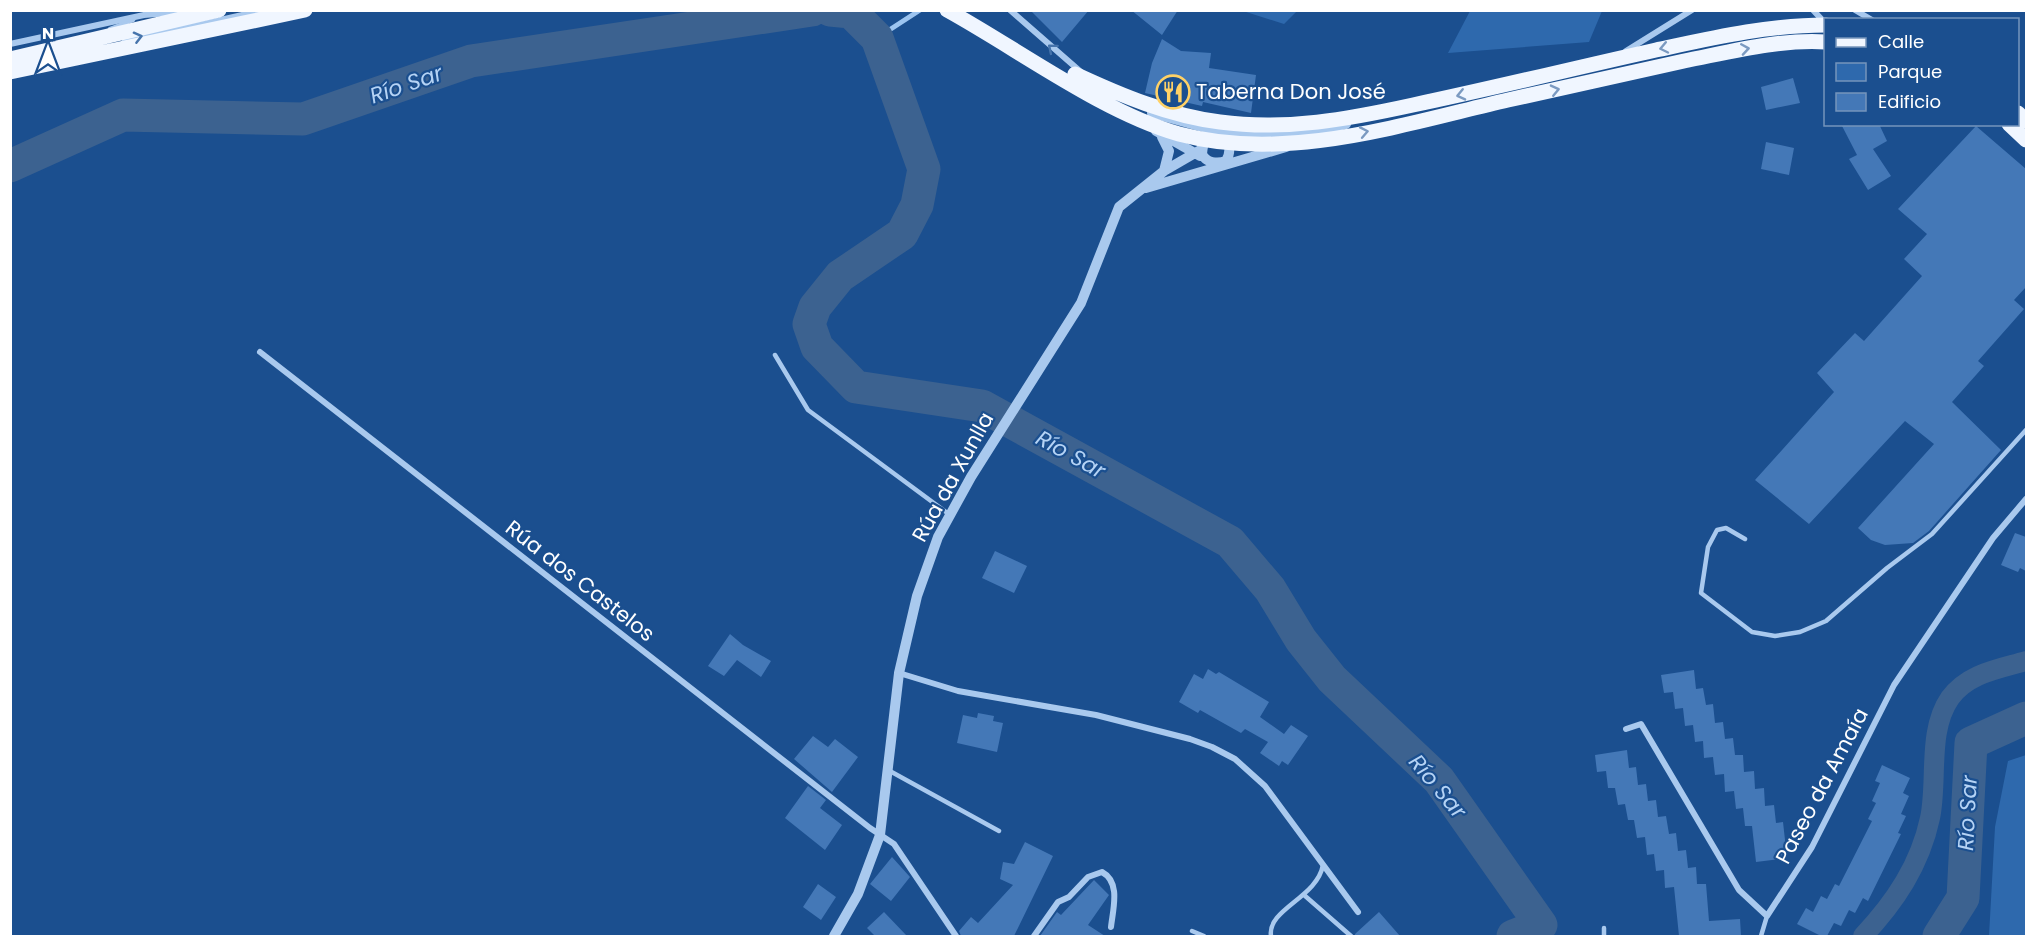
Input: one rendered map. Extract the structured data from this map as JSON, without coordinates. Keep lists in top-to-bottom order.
{
  "streets": {
    "street": ["Rúa da Xunlla", "Rúa dos Castelos", "Paseo da Amaía"]
  },
  "crossings": [
    ["Rúa da Xunlla", "Rúa dos Castelos"]
  ],
  "water": ["Río Sar"],
  "places": {
    "restaurant": ["Taberna Don José"]
  },
  "legend": ["Calle", "Parque", "Edificio"],
  "north": "top"
}
